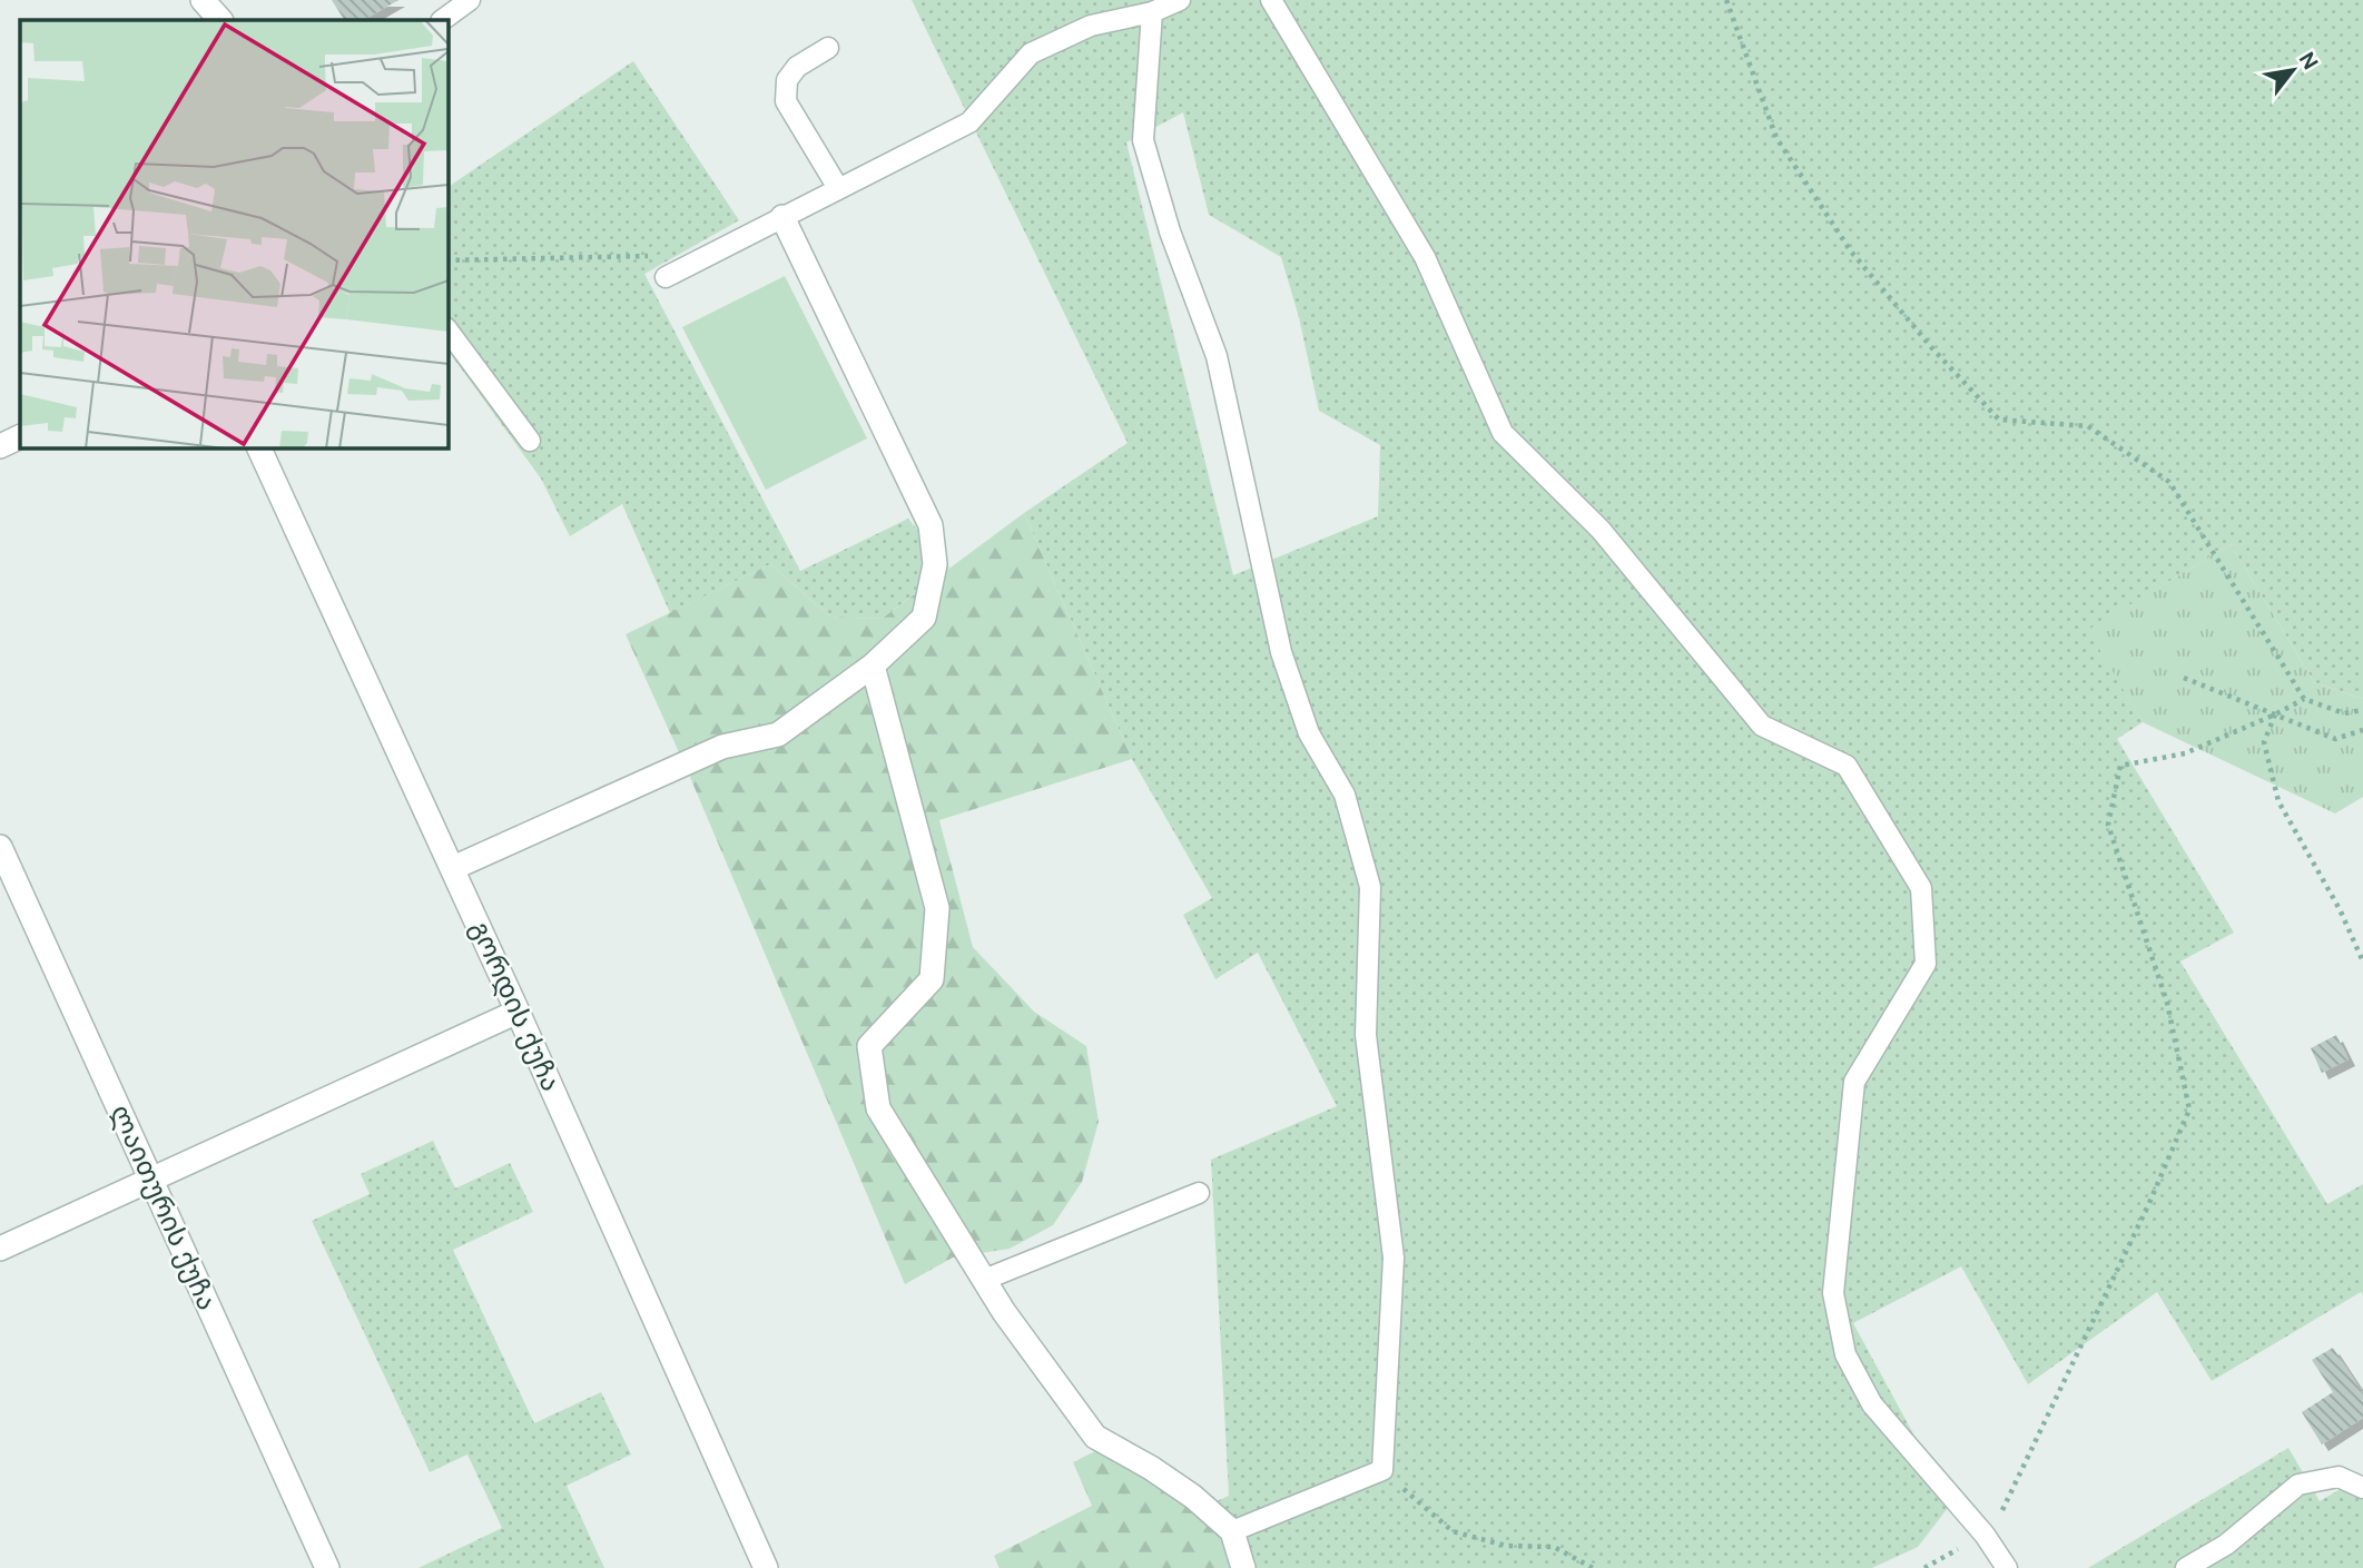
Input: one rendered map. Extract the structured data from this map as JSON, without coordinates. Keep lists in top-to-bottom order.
{
  "streets": {
    "street": ["გორდის ქუჩა", "ლაითურის ქუჩა"]
  },
  "north": "top right"
}
